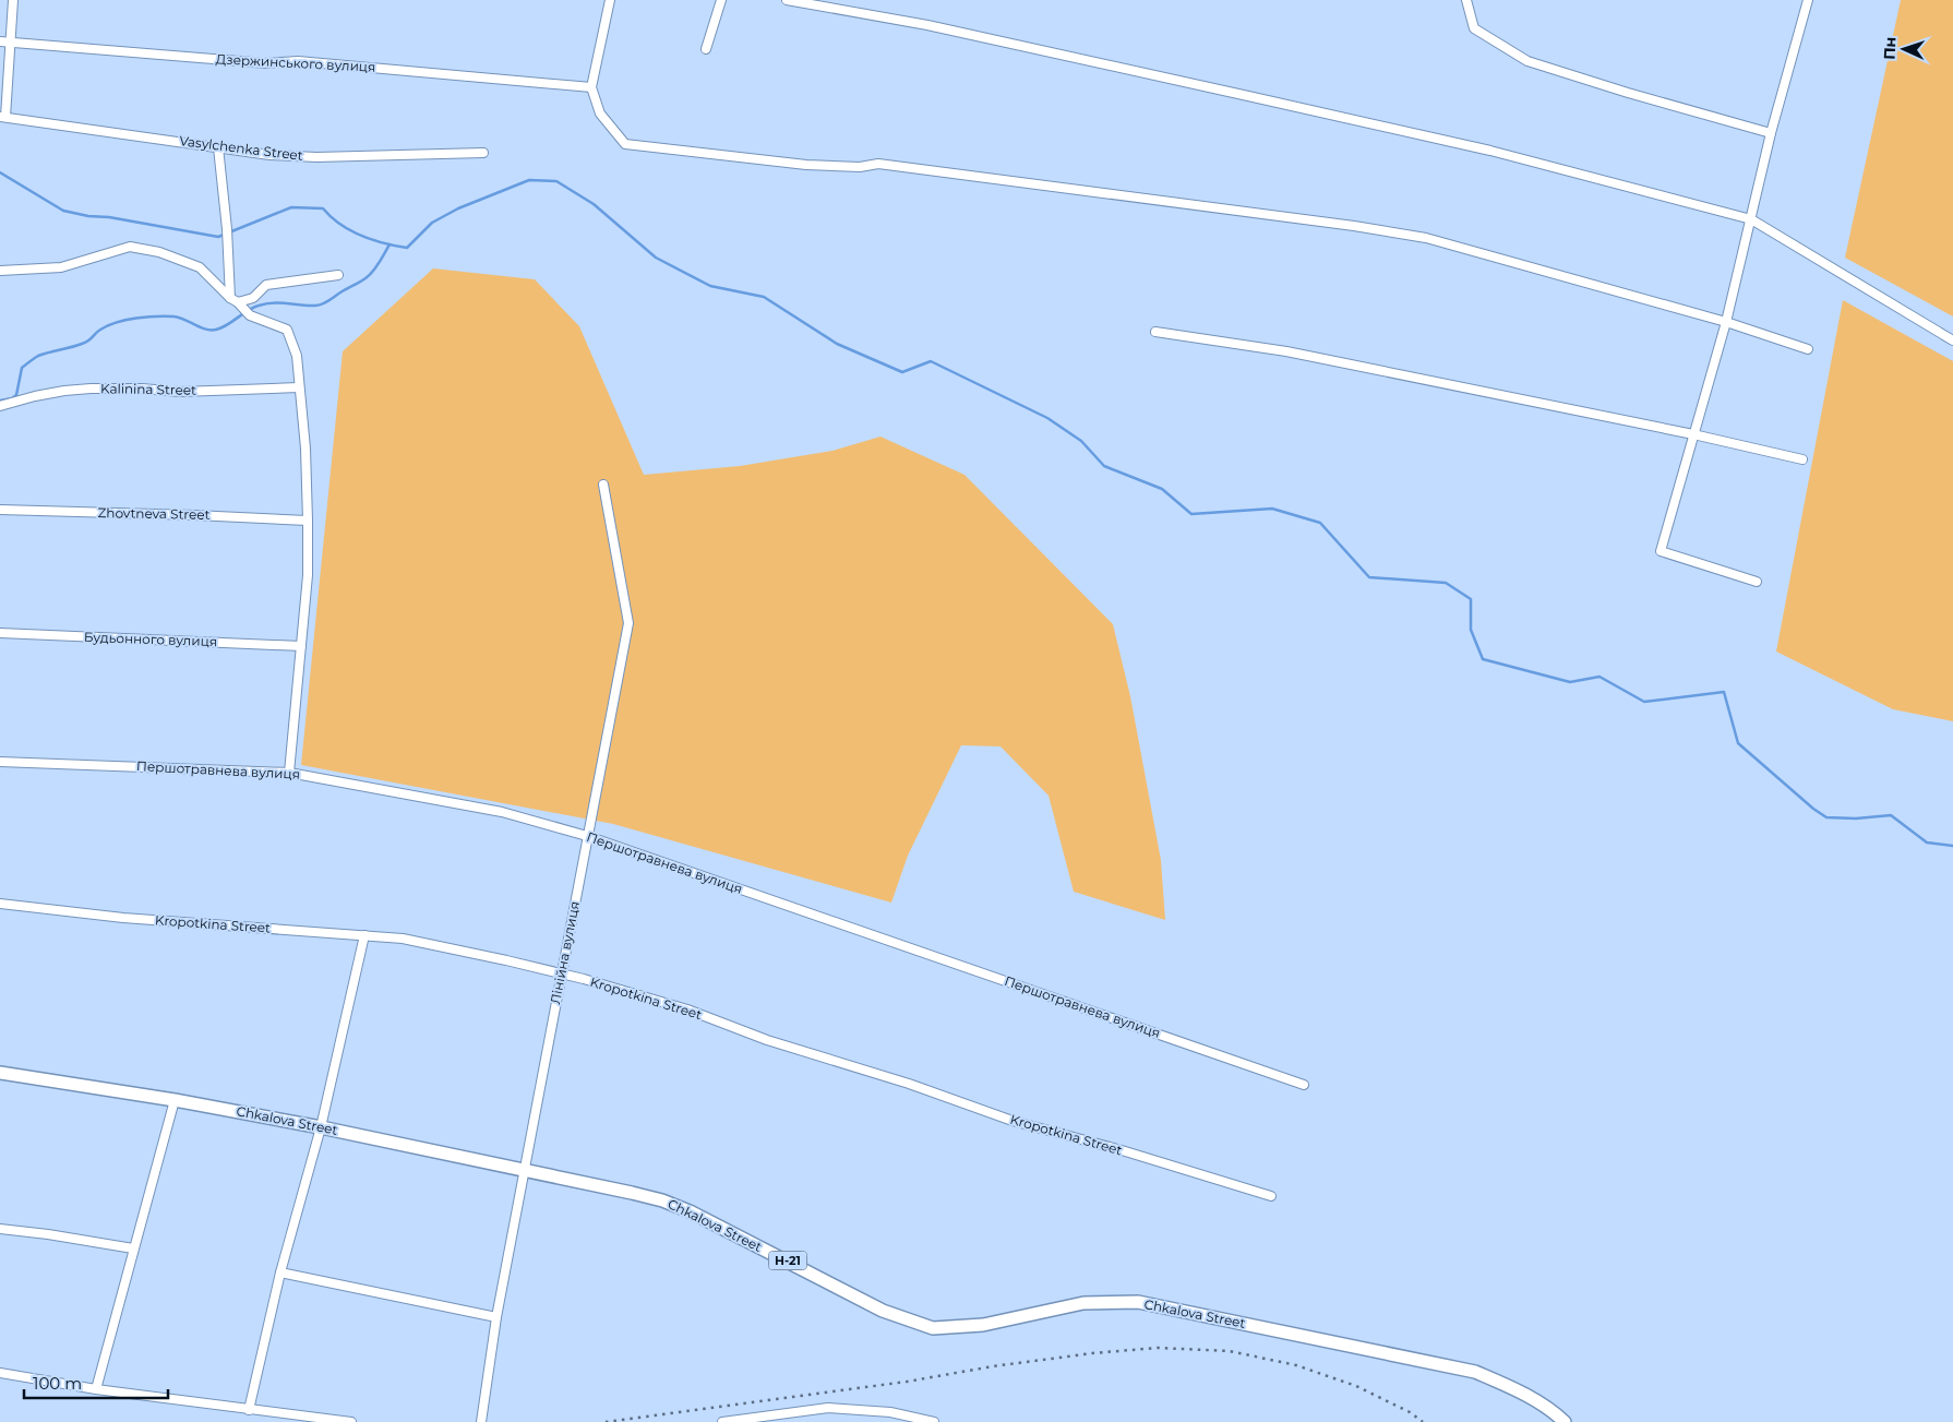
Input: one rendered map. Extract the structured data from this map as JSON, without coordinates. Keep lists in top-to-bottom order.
{
  "streets": {
    "main road": ["Chkalova Street", "Н-21"],
    "street": [
      "Дзержинського вулиця",
      "Vasylchenka Street",
      "Kalinina Street",
      "Zhovtneva Street",
      "Будьонного вулиця",
      "Першотравнева вулиця",
      "Kropotkina Street",
      "Лінійна вулиця"
    ]
  },
  "crossings": [
    ["Першотравнева вулиця", "Лінійна вулиця"],
    ["Kropotkina Street", "Лінійна вулиця"],
    ["Лінійна вулиця", "Chkalova Street"]
  ],
  "scale_bar": "100 m",
  "north": "left"
}
